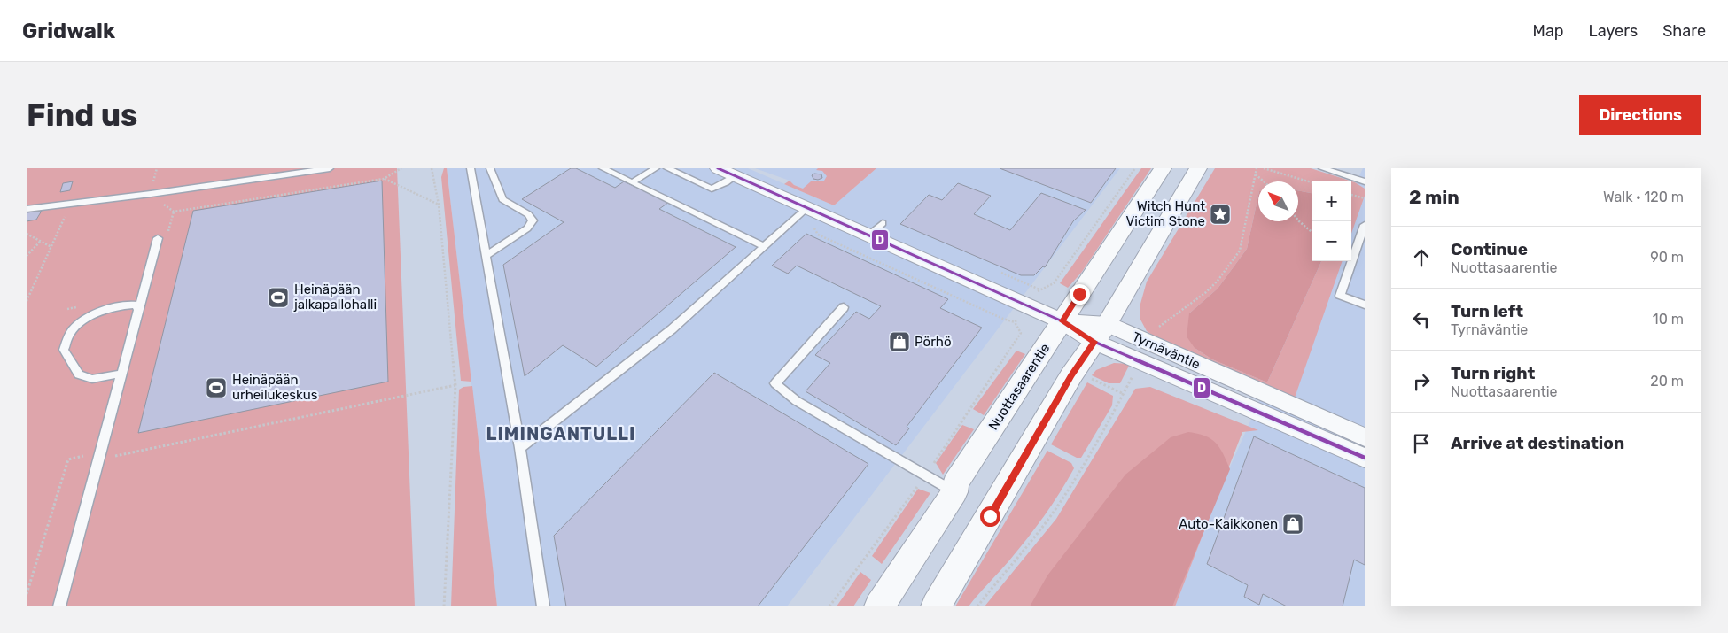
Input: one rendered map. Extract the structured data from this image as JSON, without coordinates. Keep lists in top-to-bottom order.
{
  "streets": {
    "main road": ["Nuottasaarentie"],
    "street": ["Tyrnäväntie"]
  },
  "crossings": [
    ["Tyrnäväntie", "Nuottasaarentie"]
  ],
  "districts": ["LIMINGANTULLI"],
  "places": {
    "place": ["Witch Hunt Victim Stone"],
    "sports": ["Heinäpään jalkapallohalli", "Heinäpään urheilukeskus"],
    "shop": ["Pörhö", "Auto-Kaikkonen"]
  },
  "lines": ["transit line D"],
  "north": "top left",
  "page": {
    "header": "Gridwalk",
    "nav": ["Map", "Layers", "Share"],
    "buttons": "Directions",
    "title": "Find us",
    "heading": ["2 min", "Walk · 120 m"],
    "map_buttons": ["+", "−"],
    "list": [
      ["Continue", "Nuottasaarentie", "90 m"],
      ["Turn left", "Tyrnäväntie", "10 m"],
      ["Turn right", "Nuottasaarentie", "20 m"],
      "Arrive at destination"
    ]
  }
}
